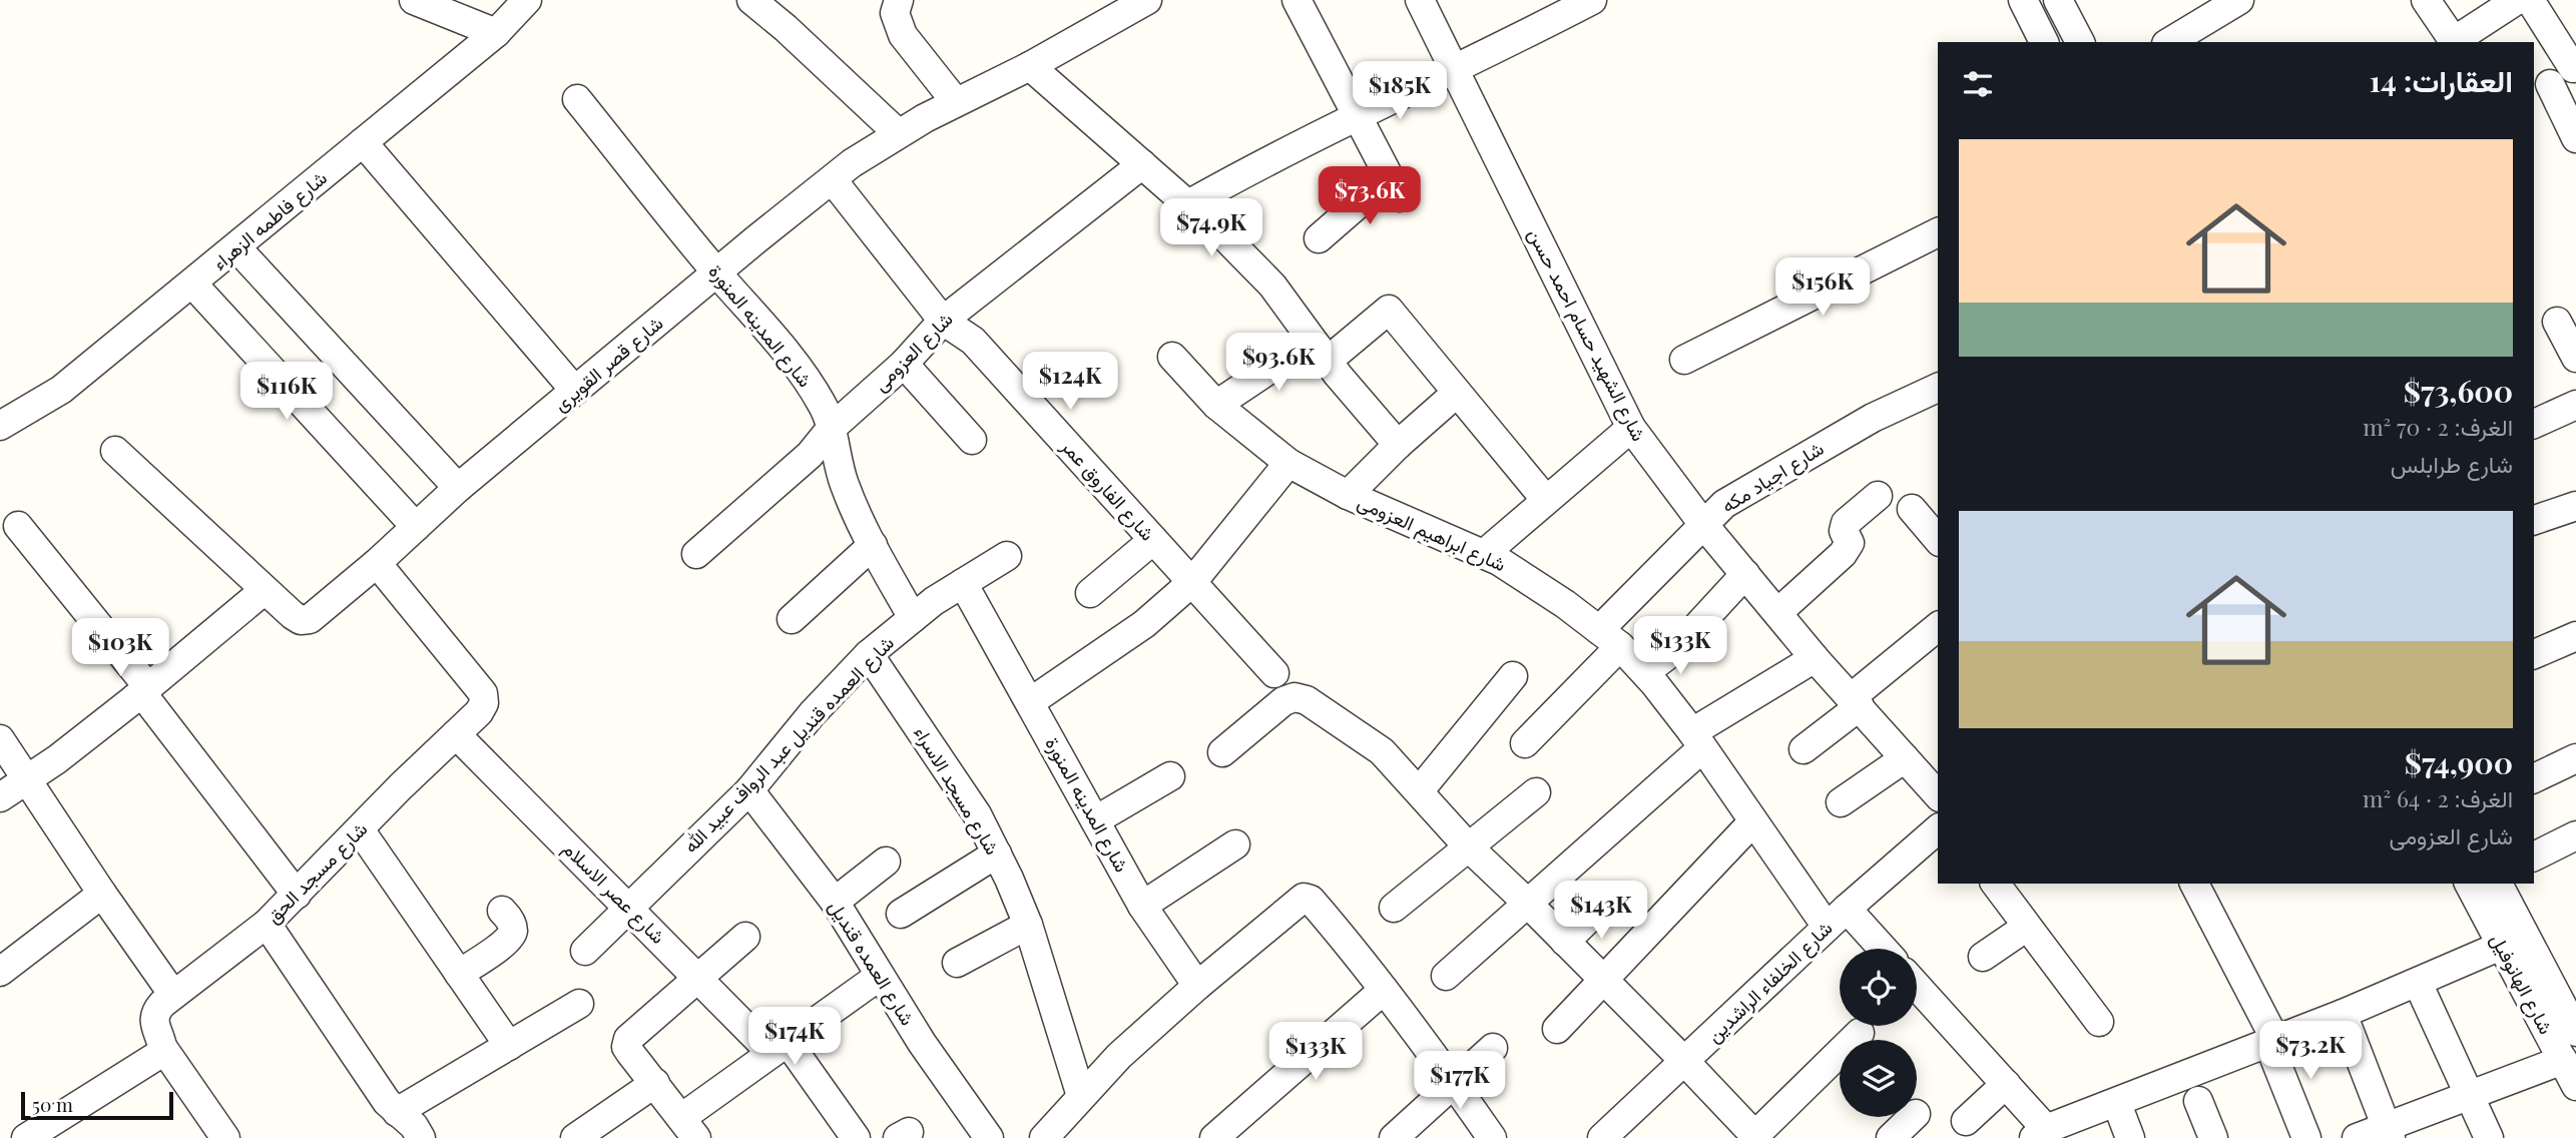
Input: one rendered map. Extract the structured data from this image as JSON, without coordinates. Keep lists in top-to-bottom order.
{
  "streets": {
    "street": [
      "شارع فاطمه الزهراء",
      "شارع المدينه المنورة",
      "شارع الشهيد حسام احمد حسن",
      "شارع العزومى",
      "شارع قصر القويرى",
      "شارع اجياد مكه",
      "شارع الفاروق عمر",
      "شارع ابراهيم العزومى",
      "شارع العمده قنديل عبد الرواف عبيد الله",
      "شارع مسجد الاسراء",
      "شارع مسجد الحق",
      "شارع عصر الاسلام",
      "شارع العمده قنديل",
      "شارع الخلفاء الراشدين",
      "شارع الهانوفيل"
    ]
  },
  "crossings": [
    ["شارع المدينه المنورة", "شارع العزومى"],
    ["شارع المدينه المنورة", "شارع قصر القويرى"],
    ["شارع المدينه المنورة", "شارع العمده قنديل عبد الرواف عبيد الله"],
    ["شارع الشهيد حسام احمد حسن", "شارع اجياد مكه"],
    ["شارع العزومى", "شارع الفاروق عمر"],
    ["شارع قصر القويرى", "شارع الفاروق عمر"],
    ["شارع قصر القويرى", "شارع مسجد الحق"],
    ["شارع اجياد مكه", "شارع ابراهيم العزومى"],
    ["شارع ابراهيم العزومى", "شارع الخلفاء الراشدين"],
    ["شارع العمده قنديل عبد الرواف عبيد الله", "شارع مسجد الاسراء"],
    ["شارع العمده قنديل عبد الرواف عبيد الله", "شارع عصر الاسلام"],
    ["شارع العمده قنديل عبد الرواف عبيد الله", "شارع العمده قنديل"],
    ["شارع مسجد الحق", "شارع عصر الاسلام"]
  ],
  "scale_bar": "50 m",
  "page": {
    "heading": "العقارات: 14",
    "price": [
      "$185K",
      "$73.6K",
      "$74.9K",
      "$156K",
      "$93.6K",
      "$124K",
      "$116K",
      "$133K",
      "$103K",
      "$143K",
      "$174K",
      "$73.2K",
      "$133K",
      "$177K"
    ],
    "list": [
      {
        "name": "$73,600",
        "note": "الغرف: 2 · 70 m² · شارع طرابلس"
      },
      {
        "name": "$74,900",
        "note": "الغرف: 2 · 64 m² · شارع العزومى"
      }
    ],
    "scale": "50 m"
  }
}
